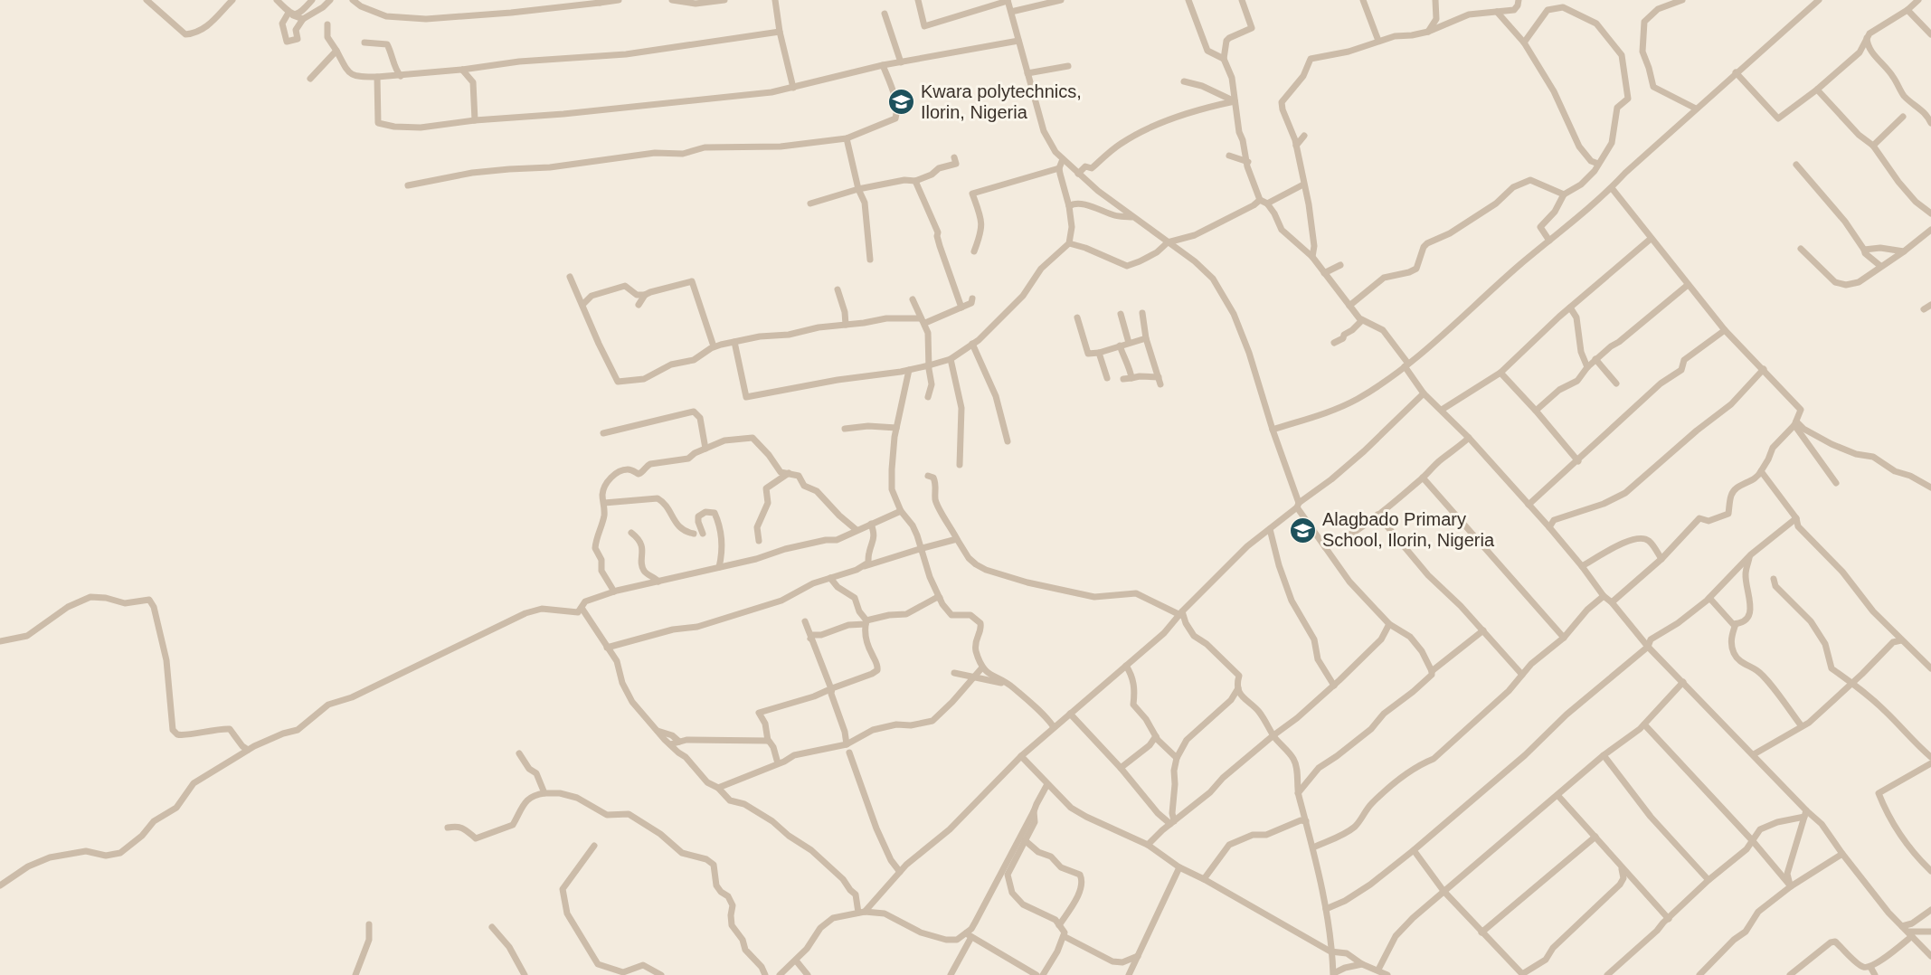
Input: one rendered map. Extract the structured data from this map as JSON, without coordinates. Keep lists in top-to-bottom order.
{
  "places": {
    "school or university": ["Kwara polytechnics, Ilorin, Nigeria", "Alagbado Primary School, Ilorin, Nigeria"]
  }
}
